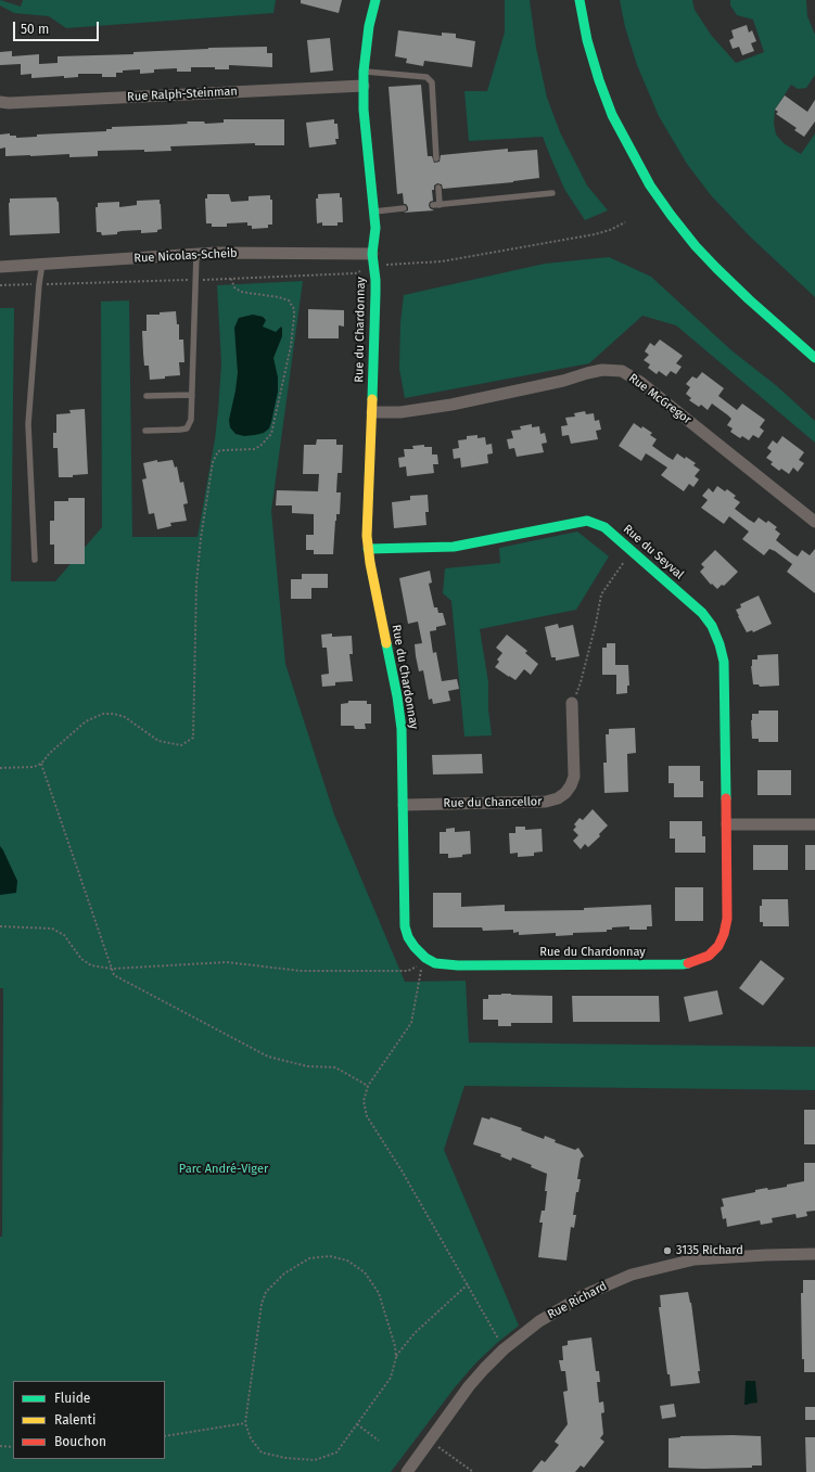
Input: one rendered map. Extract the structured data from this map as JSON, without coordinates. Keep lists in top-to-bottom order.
{
  "streets": {
    "street": [
      "Rue Ralph-Steinman",
      "Rue Nicolas-Scheib",
      "Rue du Chardonnay",
      "Rue McGregor",
      "Rue du Seyval",
      "Rue du Chancellor",
      "Rue Richard"
    ]
  },
  "crossings": [
    ["Rue Ralph-Steinman", "Rue du Chardonnay"],
    ["Rue Nicolas-Scheib", "Rue du Chardonnay"],
    ["Rue du Chardonnay", "Rue McGregor"],
    ["Rue du Chardonnay", "Rue du Seyval"],
    ["Rue du Chardonnay", "Rue du Chancellor"]
  ],
  "parks": ["Parc André-Viger"],
  "places": ["3135 Richard"],
  "legend": ["Fluide", "Ralenti", "Bouchon"],
  "scale_bar": "50 m"
}
